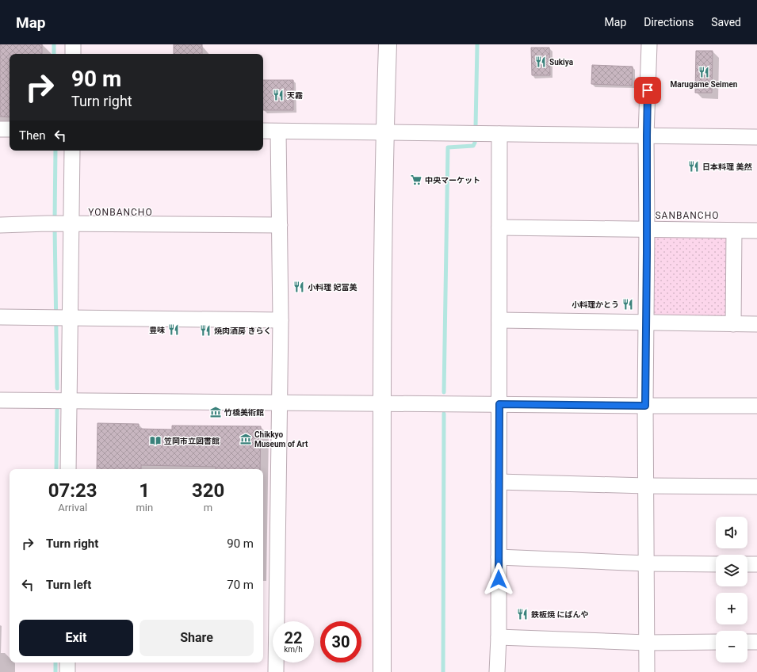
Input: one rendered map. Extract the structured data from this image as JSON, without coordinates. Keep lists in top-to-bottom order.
{
  "districts": ["YONBANCHO", "SANBANCHO"],
  "places": {
    "restaurant": [
      "Sukiya",
      "Marugame Seimen",
      "天霧",
      "日本料理 美然",
      "小料理 妃富美",
      "小料理かとう",
      "豊味",
      "焼肉酒房 きらく",
      "鉄板焼 にばんや"
    ],
    "supermarket": ["中央マーケット"],
    "museum": ["竹橋美術館", "Chikkyo Museum of Art"],
    "library": ["笠岡市立図書館"]
  },
  "page": {
    "header": "Map",
    "nav": ["Map", "Directions", "Saved"],
    "turn": ["90 m", "Turn right"],
    "then": "Then",
    "eta": [
      "07:23",
      "Arrival",
      "1",
      "min",
      "320",
      "m"
    ],
    "map_buttons": ["+", "−"],
    "list": [
      {
        "name": "Turn right",
        "value": "90 m"
      },
      {
        "name": "Turn left",
        "value": "70 m"
      }
    ],
    "buttons": ["Exit", "Share"],
    "speed": "22 km/h",
    "limit": "30"
  }
}
